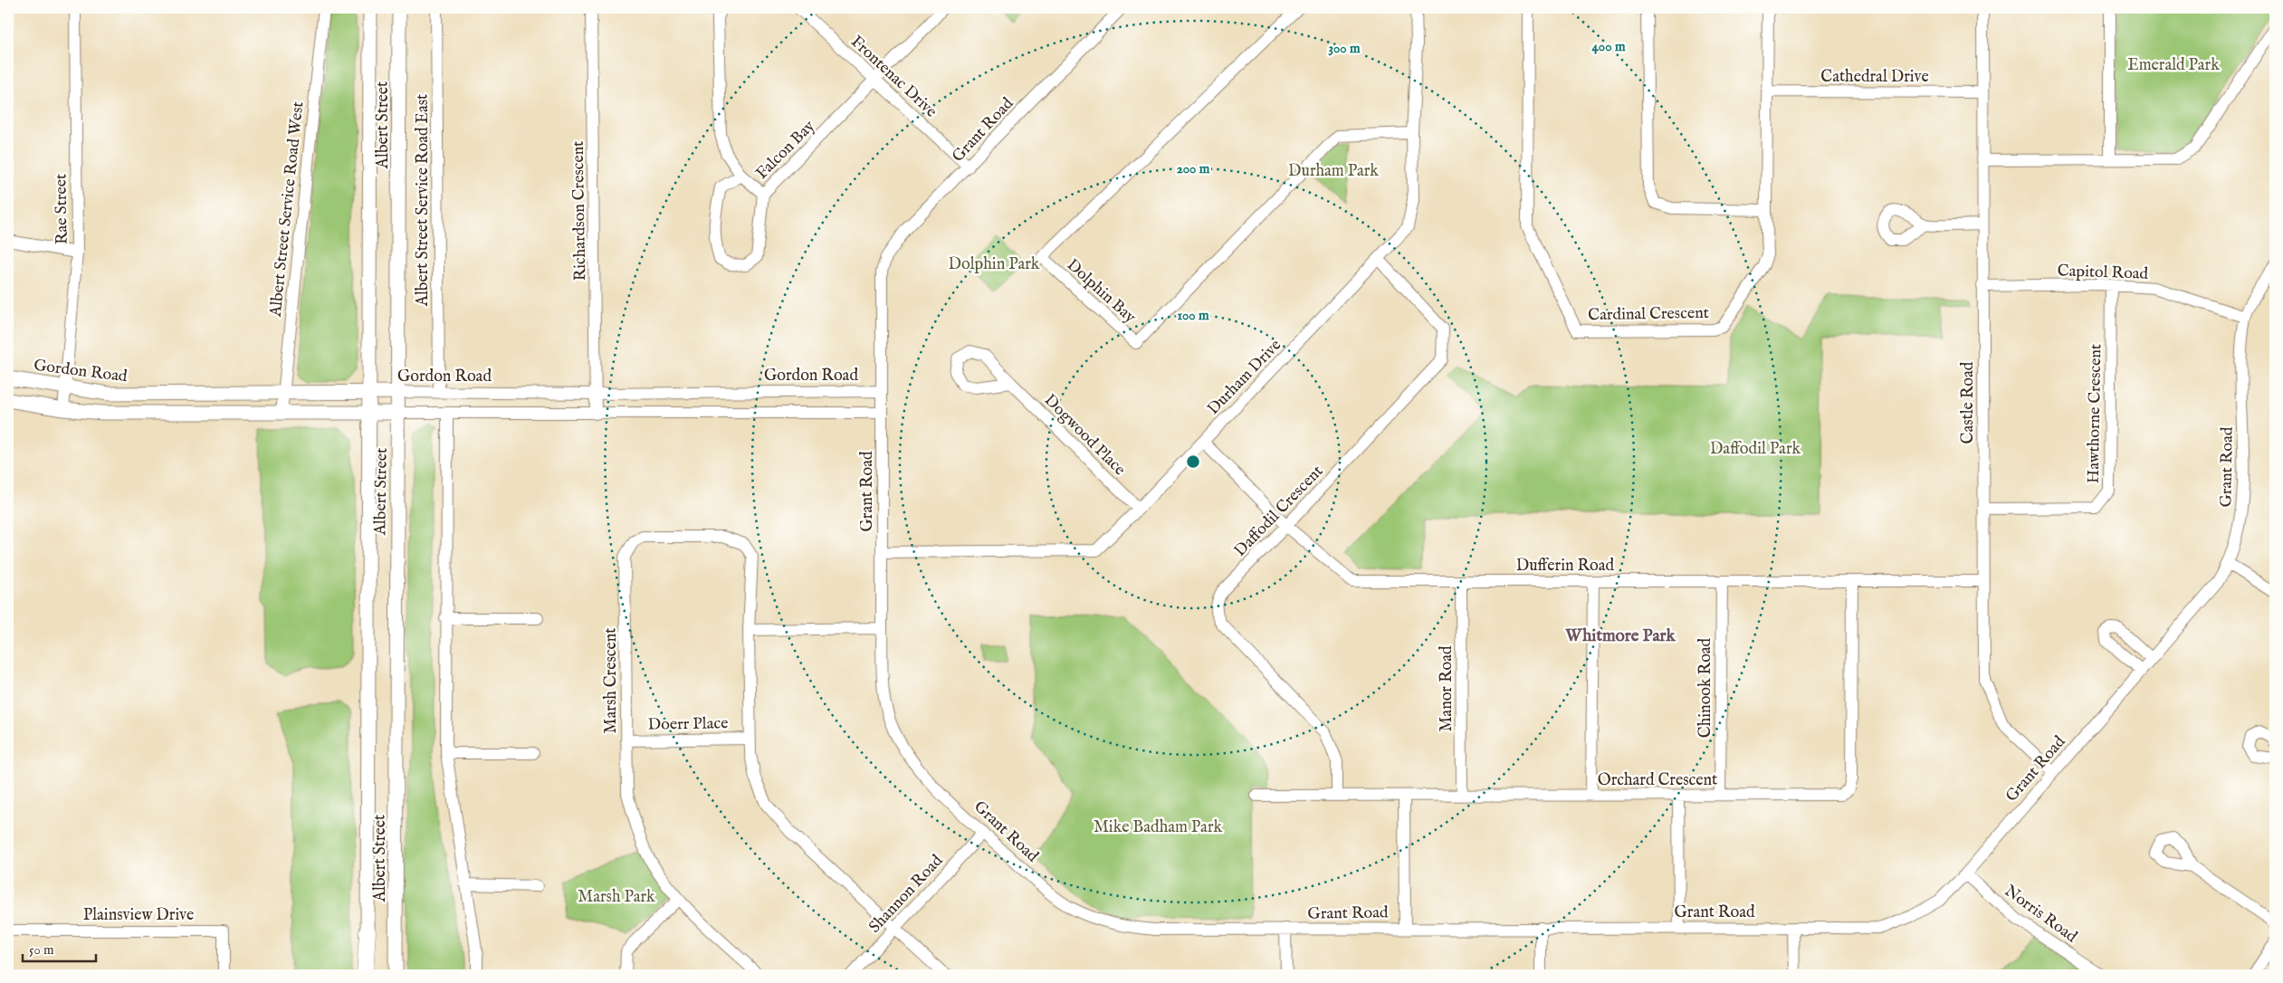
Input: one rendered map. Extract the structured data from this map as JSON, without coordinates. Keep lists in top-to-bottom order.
{
  "streets": {
    "main road": ["Albert Street", "Gordon Road"],
    "street": [
      "Frontenac Drive",
      "Cathedral Drive",
      "Grant Road",
      "Falcon Bay",
      "Albert Street Service Road East",
      "Rae Street",
      "Albert Street Service Road West",
      "Richardson Crescent",
      "Capitol Road",
      "Dolphin Bay",
      "Cardinal Crescent",
      "Durham Drive",
      "Castle Road",
      "Hawthorne Crescent",
      "Dogwood Place",
      "Daffodil Crescent",
      "Dufferin Road",
      "Marsh Crescent",
      "Chinook Road",
      "Manor Road",
      "Doerr Place",
      "Orchard Crescent",
      "Shannon Road",
      "Norris Road",
      "Plainsview Drive"
    ]
  },
  "crossings": [
    ["Frontenac Drive", "Grant Road"],
    ["Frontenac Drive", "Falcon Bay"],
    ["Cathedral Drive", "Cardinal Crescent"],
    ["Cathedral Drive", "Castle Road"],
    ["Albert Street", "Gordon Road"],
    ["Grant Road", "Capitol Road"],
    ["Grant Road", "Gordon Road"],
    ["Grant Road", "Durham Drive"],
    ["Grant Road", "Castle Road"],
    ["Grant Road", "Shannon Road"],
    ["Grant Road", "Norris Road"],
    ["Albert Street Service Road East", "Gordon Road"],
    ["Rae Street", "Gordon Road"],
    ["Albert Street Service Road West", "Gordon Road"],
    ["Richardson Crescent", "Gordon Road"],
    ["Capitol Road", "Castle Road"],
    ["Capitol Road", "Hawthorne Crescent"],
    ["Dolphin Bay", "Durham Drive"],
    ["Durham Drive", "Dogwood Place"],
    ["Durham Drive", "Daffodil Crescent"],
    ["Durham Drive", "Dufferin Road"],
    ["Castle Road", "Hawthorne Crescent"],
    ["Castle Road", "Dufferin Road"],
    ["Daffodil Crescent", "Dufferin Road"],
    ["Daffodil Crescent", "Orchard Crescent"],
    ["Dufferin Road", "Chinook Road"],
    ["Dufferin Road", "Manor Road"],
    ["Dufferin Road", "Orchard Crescent"],
    ["Marsh Crescent", "Doerr Place"],
    ["Marsh Crescent", "Shannon Road"],
    ["Chinook Road", "Orchard Crescent"],
    ["Manor Road", "Orchard Crescent"]
  ],
  "districts": ["Whitmore Park"],
  "parks": [
    "Emerald Park",
    "Durham Park",
    "Dolphin Park",
    "Daffodil Park",
    "Mike Badham Park",
    "Marsh Park"
  ],
  "scale_bar": "50 m",
  "rings": [
    "400 m",
    "300 m",
    "200 m",
    "100 m"
  ]
}
